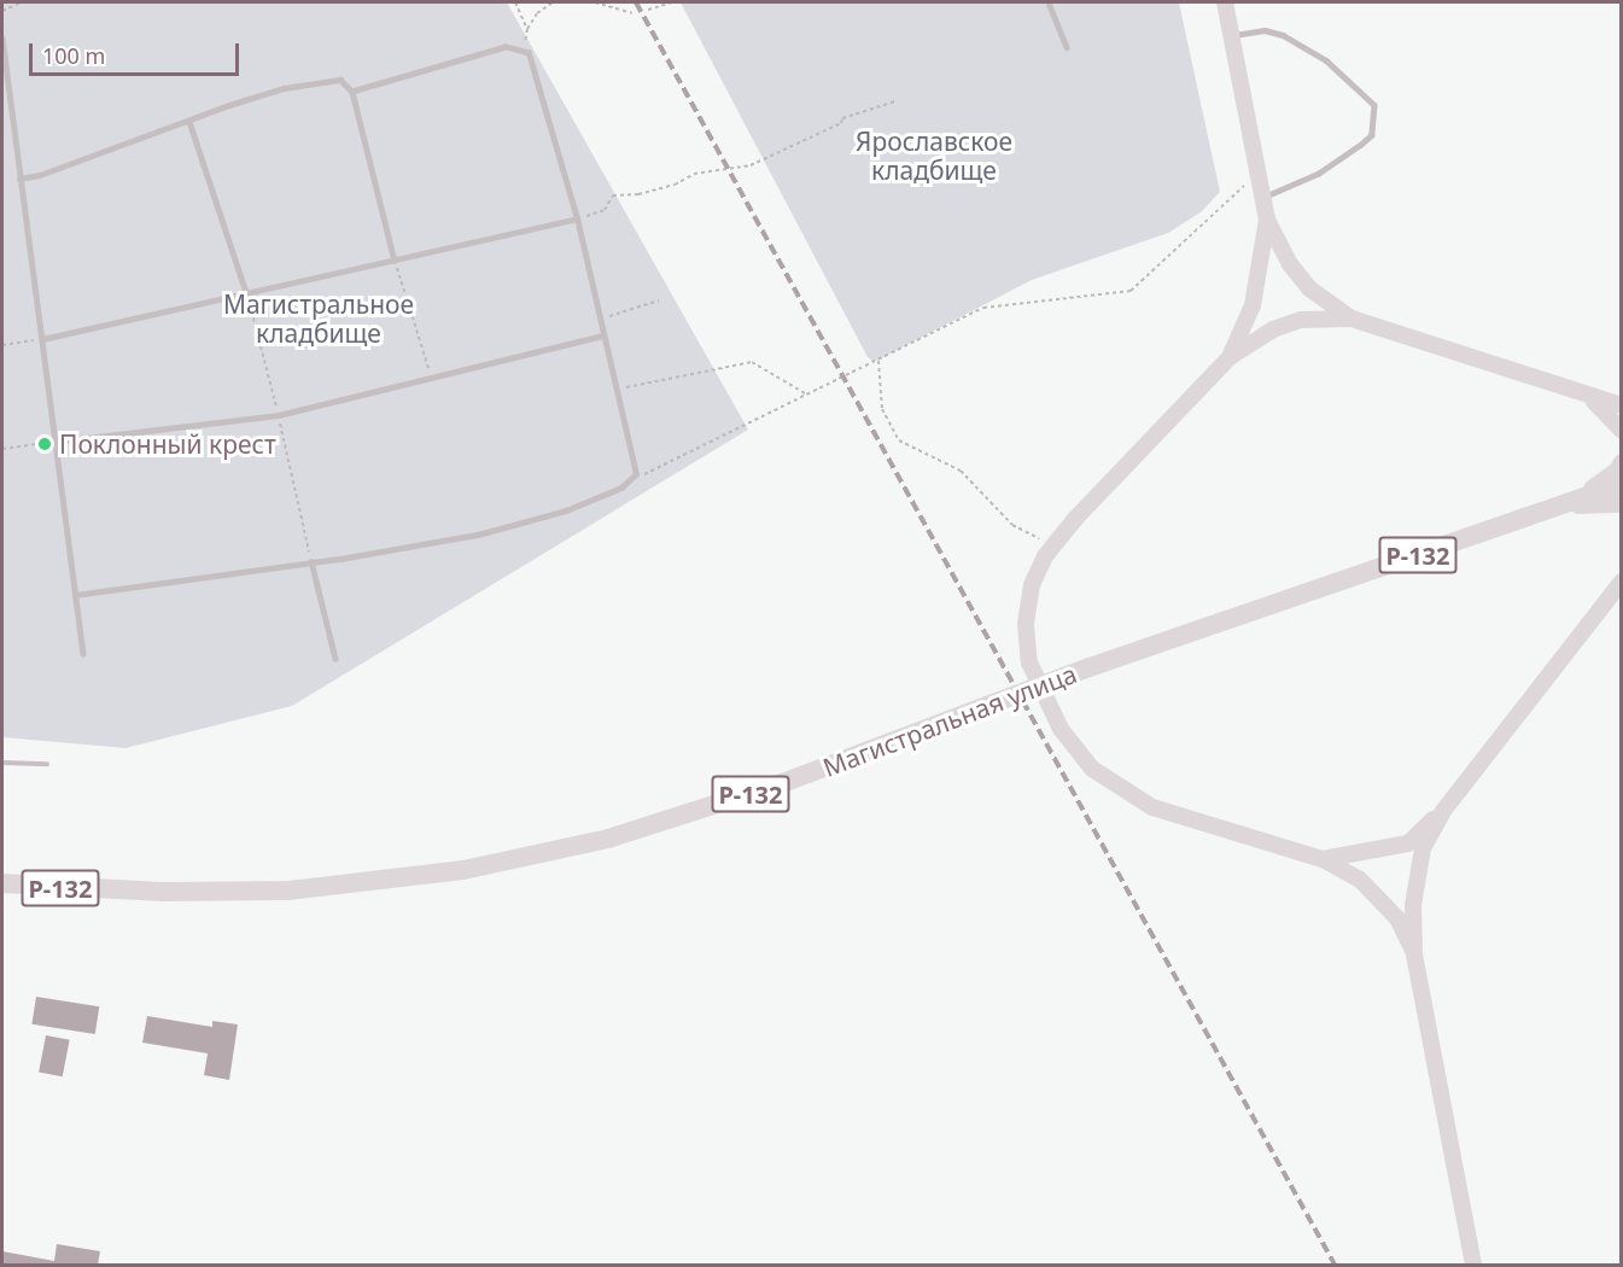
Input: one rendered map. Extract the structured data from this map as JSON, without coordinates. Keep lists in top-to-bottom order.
{
  "streets": {
    "highway": ["Р-132", "Магистральная улица"]
  },
  "parks": ["Ярославское кладбище", "Магистральное кладбище"],
  "places": ["Поклонный крест"],
  "scale_bar": "100 m"
}
